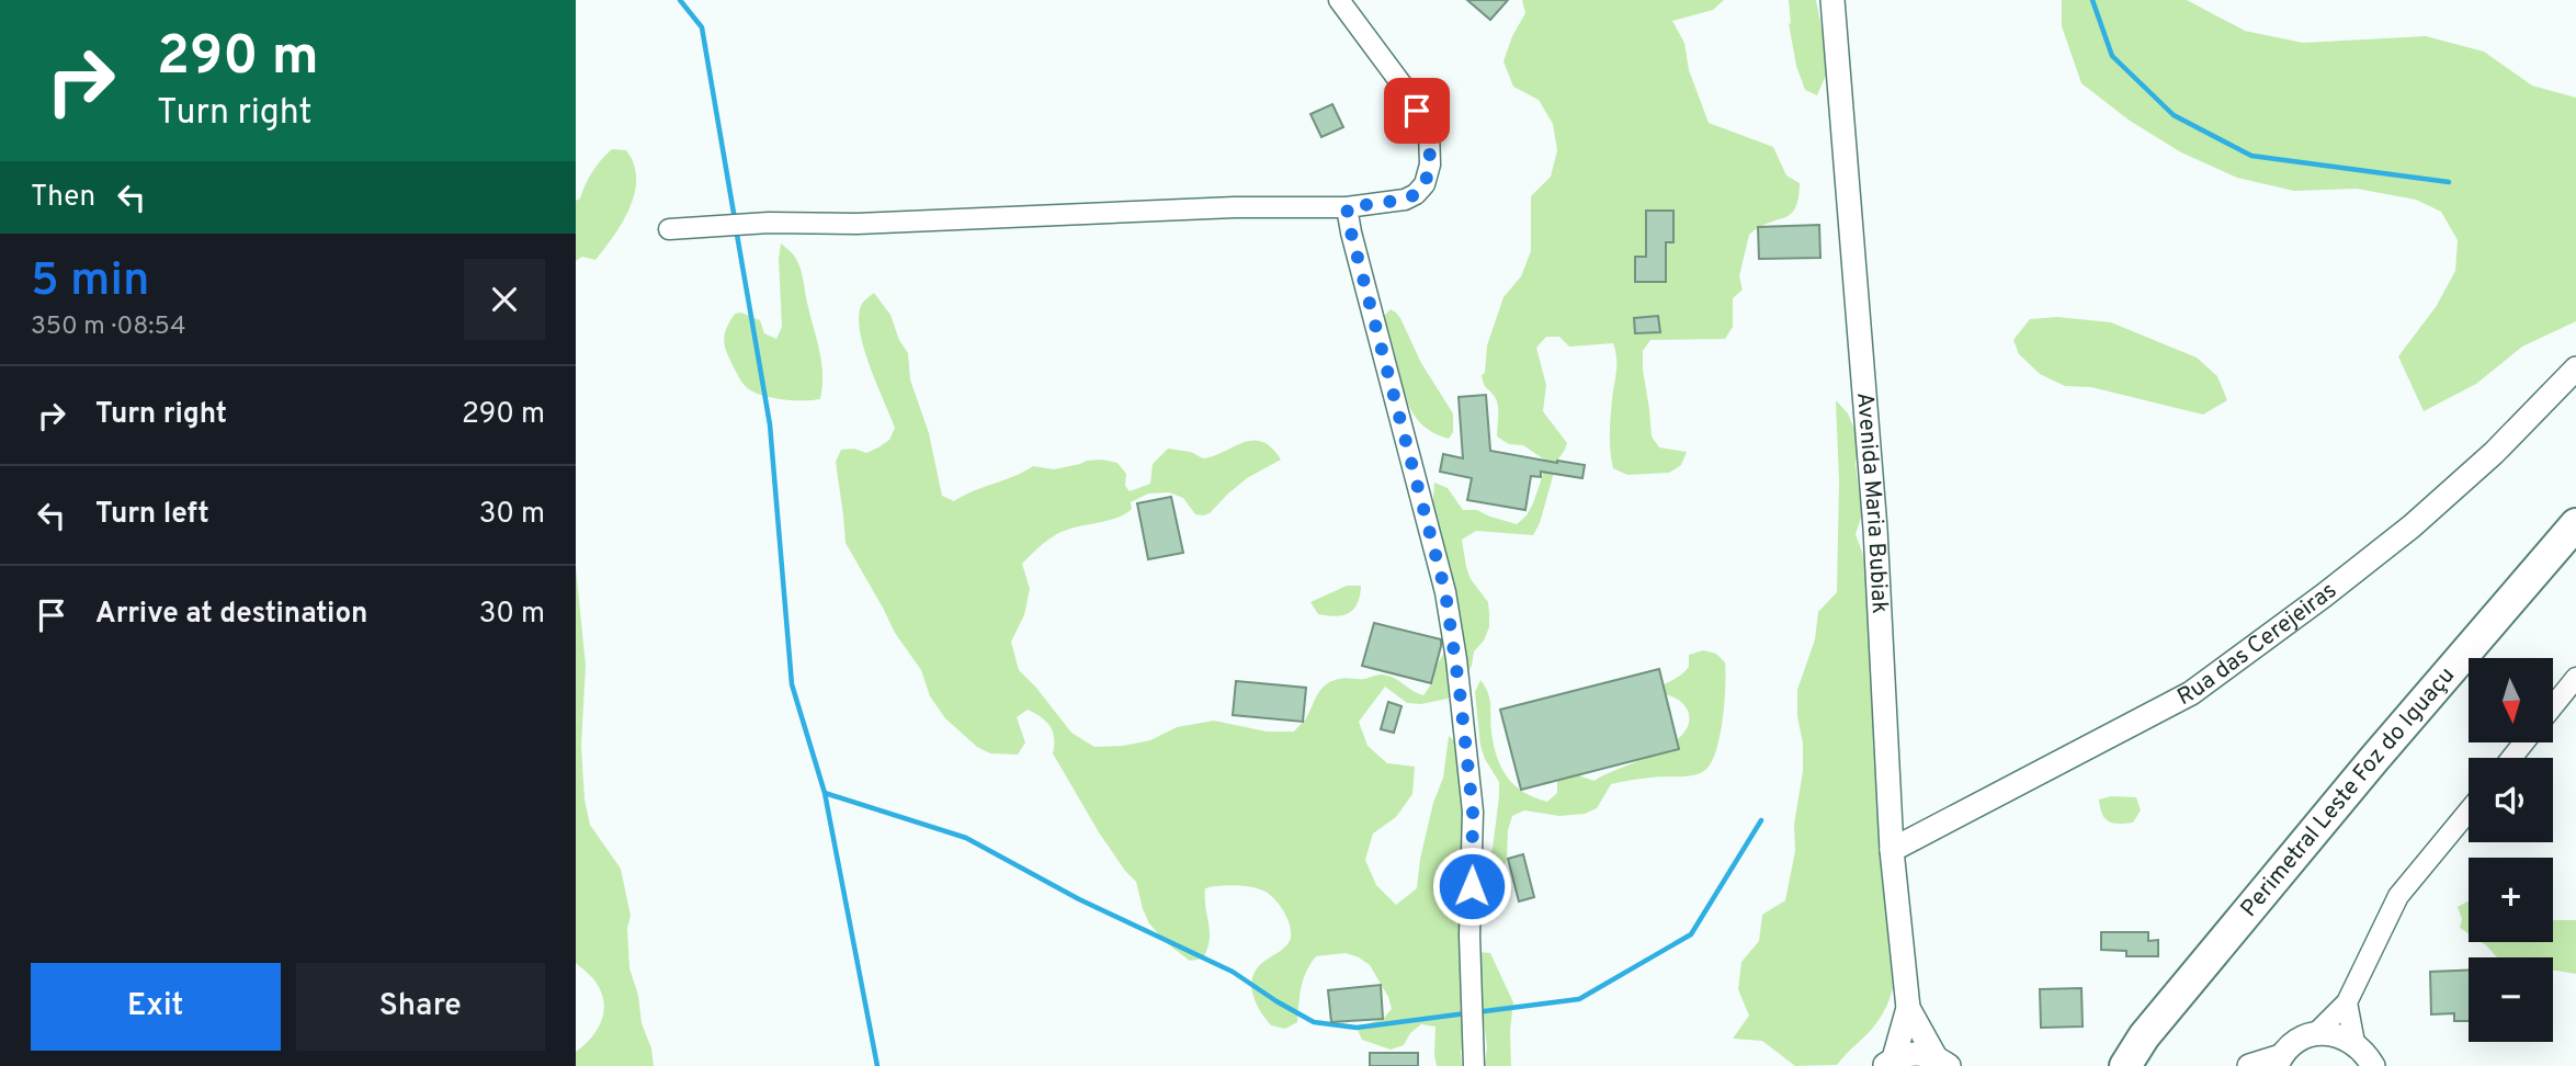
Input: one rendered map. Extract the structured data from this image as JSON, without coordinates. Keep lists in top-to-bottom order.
{
  "streets": {
    "highway": ["Perimetral Leste Foz do Iguaçu"],
    "street": ["Avenida Maria Bubiak", "Rua das Cerejeiras"]
  },
  "crossings": [
    ["Avenida Maria Bubiak", "Rua das Cerejeiras"]
  ],
  "north": "bottom",
  "page": {
    "turn": ["290 m", "Turn right"],
    "then": "Then",
    "heading": ["5 min", "350 m · 08:54"],
    "list": [
      {
        "name": "Turn right",
        "value": "290 m"
      },
      {
        "name": "Turn left",
        "value": "30 m"
      },
      {
        "name": "Arrive at destination",
        "value": "30 m"
      }
    ],
    "map_buttons": ["+", "−"],
    "buttons": ["Exit", "Share"]
  }
}
